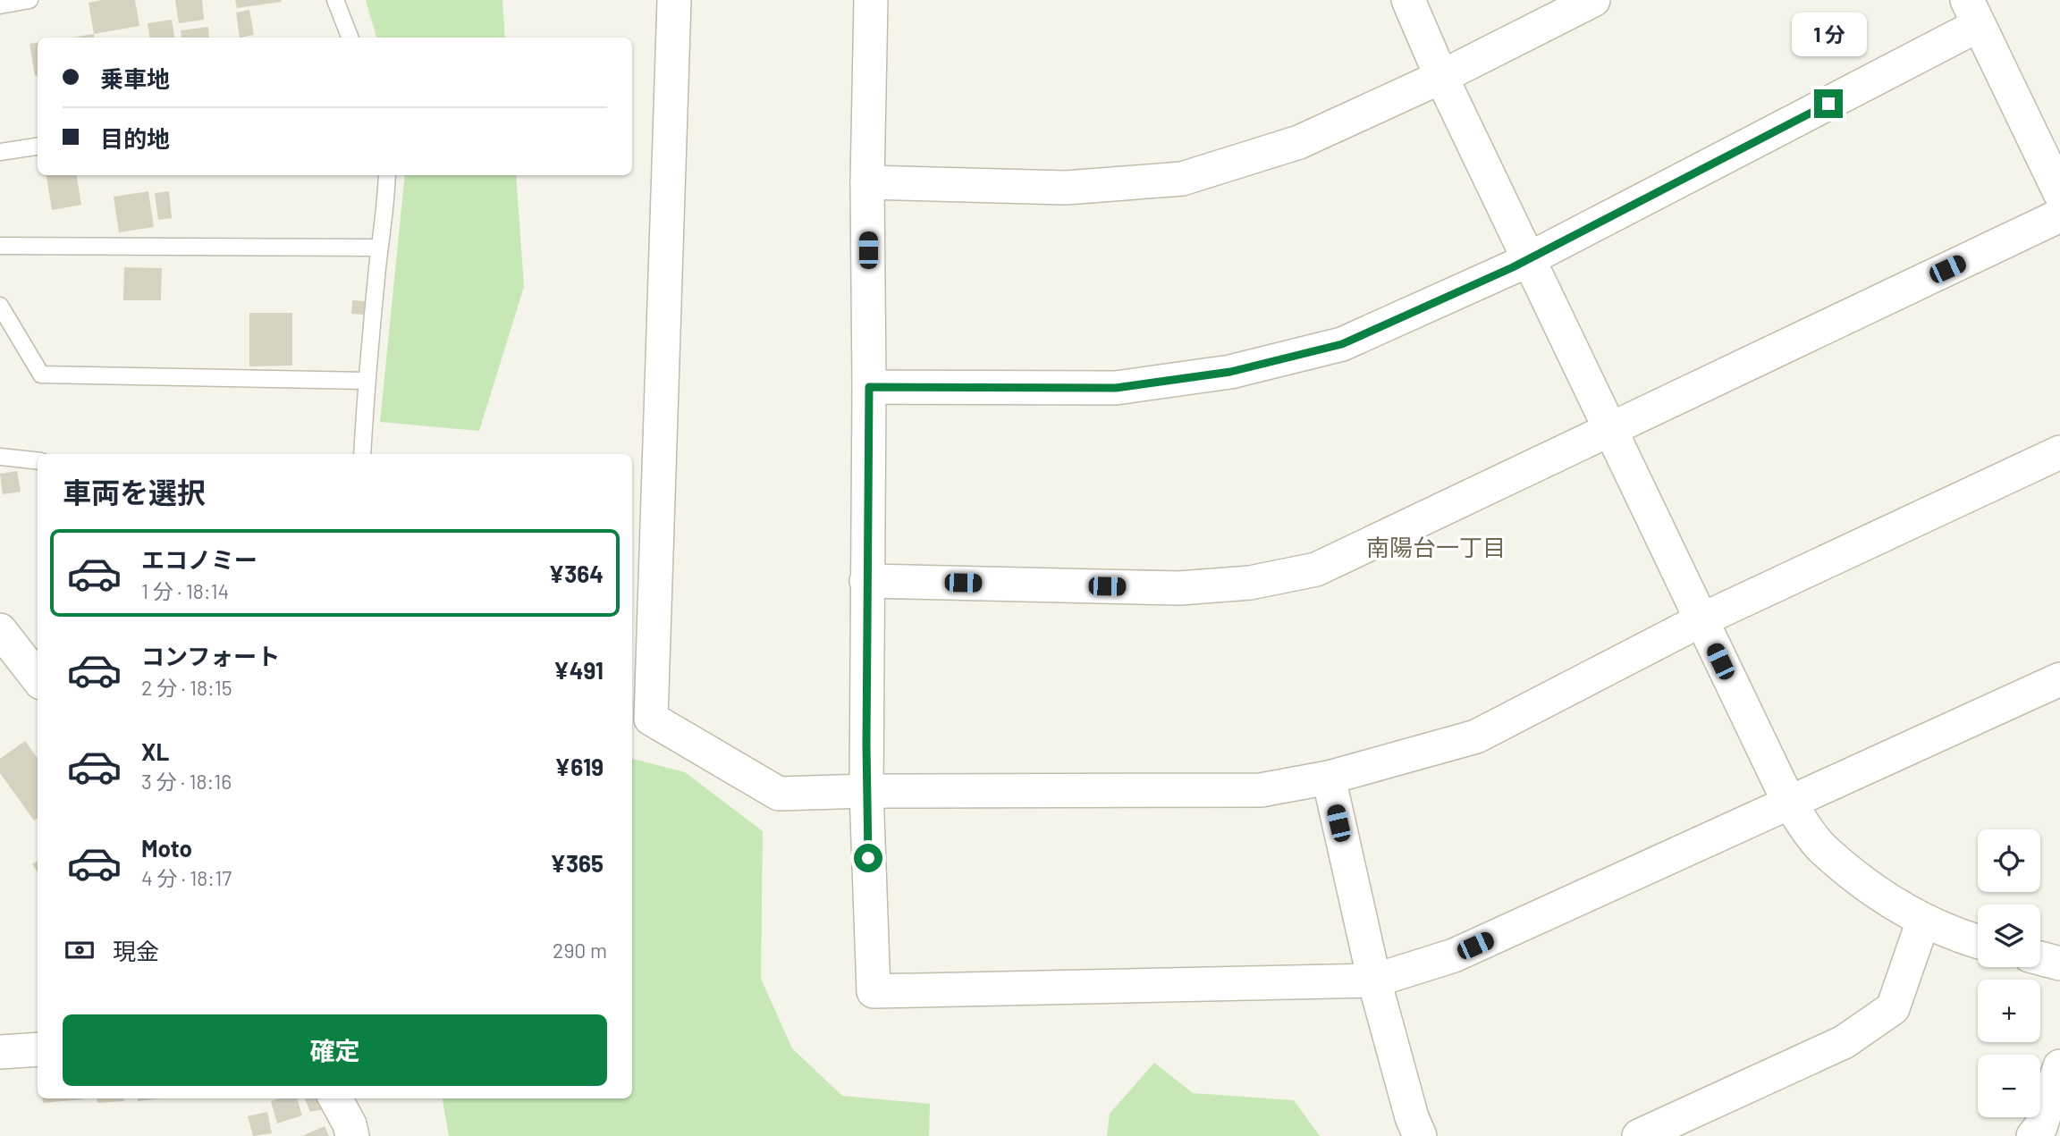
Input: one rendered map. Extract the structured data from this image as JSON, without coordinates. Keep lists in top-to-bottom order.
{
  "districts": ["南陽台一丁目"],
  "page": {
    "bubble": "1 分",
    "banner": ["乗車地", "目的地"],
    "heading": "車両を選択",
    "list": [
      {
        "name": "エコノミー",
        "note": "1 分 · 18:14",
        "value": "¥364"
      },
      {
        "name": "コンフォート",
        "note": "2 分 · 18:15",
        "value": "¥491"
      },
      {
        "name": "XL",
        "note": "3 分 · 18:16",
        "value": "¥619"
      },
      {
        "name": "Moto",
        "note": "4 分 · 18:17",
        "value": "¥365"
      }
    ],
    "map_buttons": ["+", "−"],
    "pay": ["現金", "290 m"],
    "buttons": "確定"
  }
}
